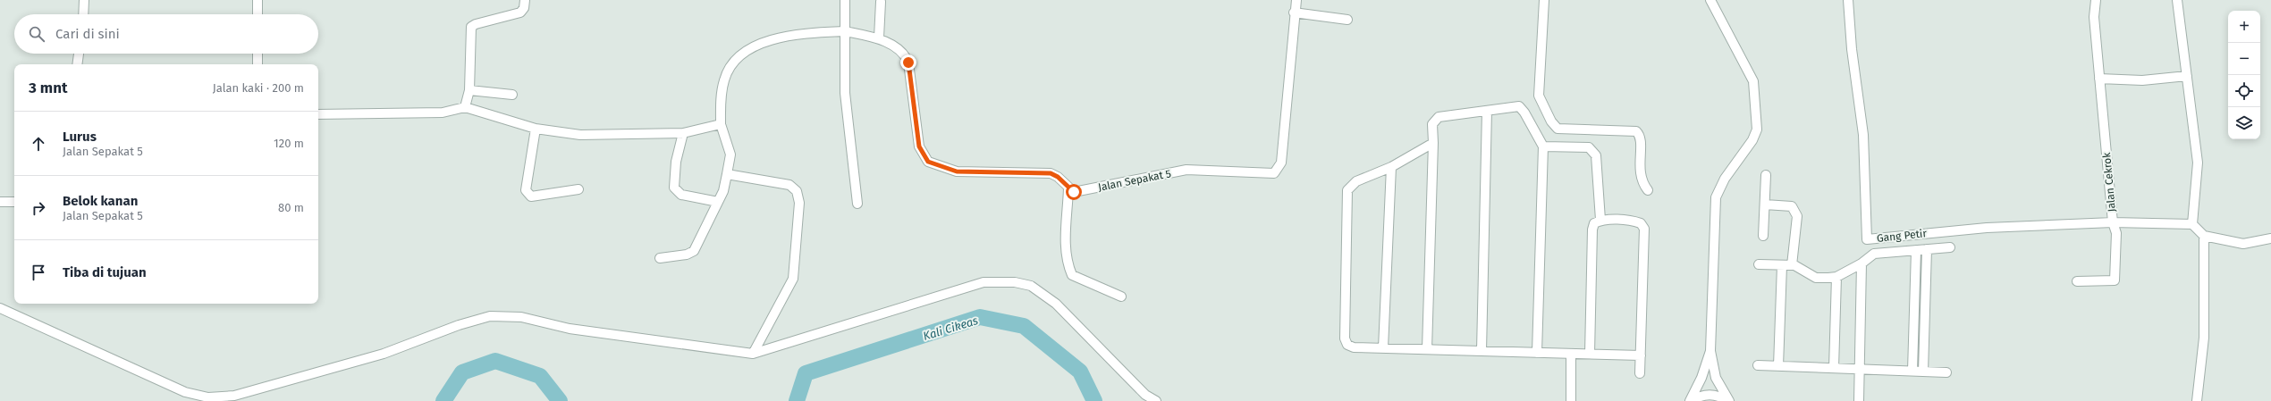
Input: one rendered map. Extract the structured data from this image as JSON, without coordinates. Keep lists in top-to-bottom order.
{
  "streets": {
    "street": ["Jalan Sepakat 5", "Jalan Cekrok", "Gang Petir"]
  },
  "crossings": [
    ["Jalan Cekrok", "Gang Petir"]
  ],
  "water": ["Kali Cikeas"],
  "page": {
    "map_buttons": ["+", "−"],
    "search": "Cari di sini",
    "heading": ["3 mnt", "Jalan kaki · 200 m"],
    "list": [
      ["Lurus", "Jalan Sepakat 5", "120 m"],
      ["Belok kanan", "Jalan Sepakat 5", "80 m"],
      "Tiba di tujuan"
    ]
  }
}
